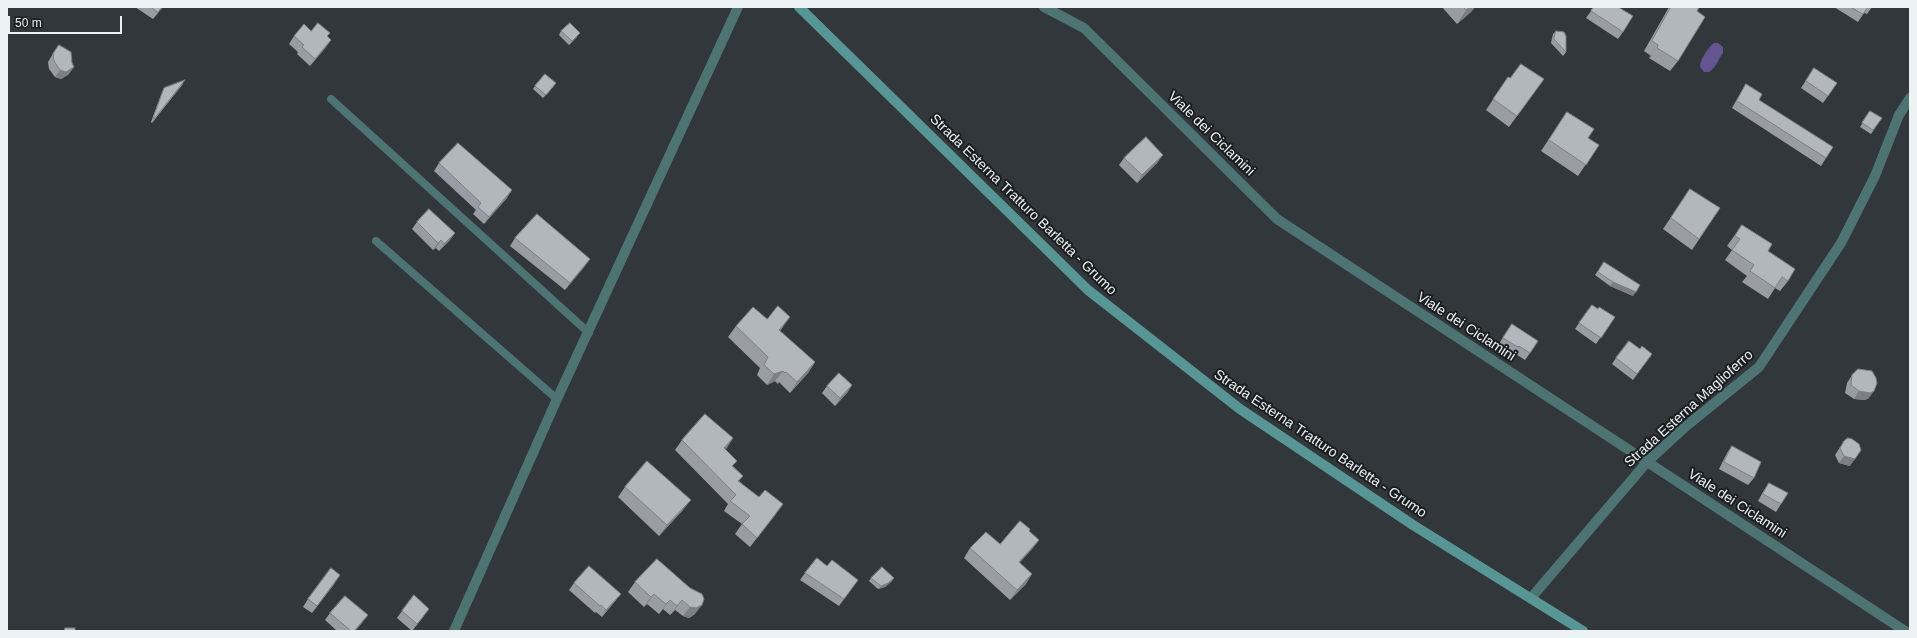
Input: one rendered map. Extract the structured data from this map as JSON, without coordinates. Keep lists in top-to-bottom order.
{
  "streets": {
    "street": ["Viale dei Ciclamini", "Strada Esterna Tratturo Barletta - Grumo", "Strada Esterna Maglioferro"]
  },
  "crossings": [
    ["Viale dei Ciclamini", "Strada Esterna Maglioferro"],
    ["Strada Esterna Tratturo Barletta - Grumo", "Strada Esterna Maglioferro"]
  ],
  "scale_bar": "50 m"
}
